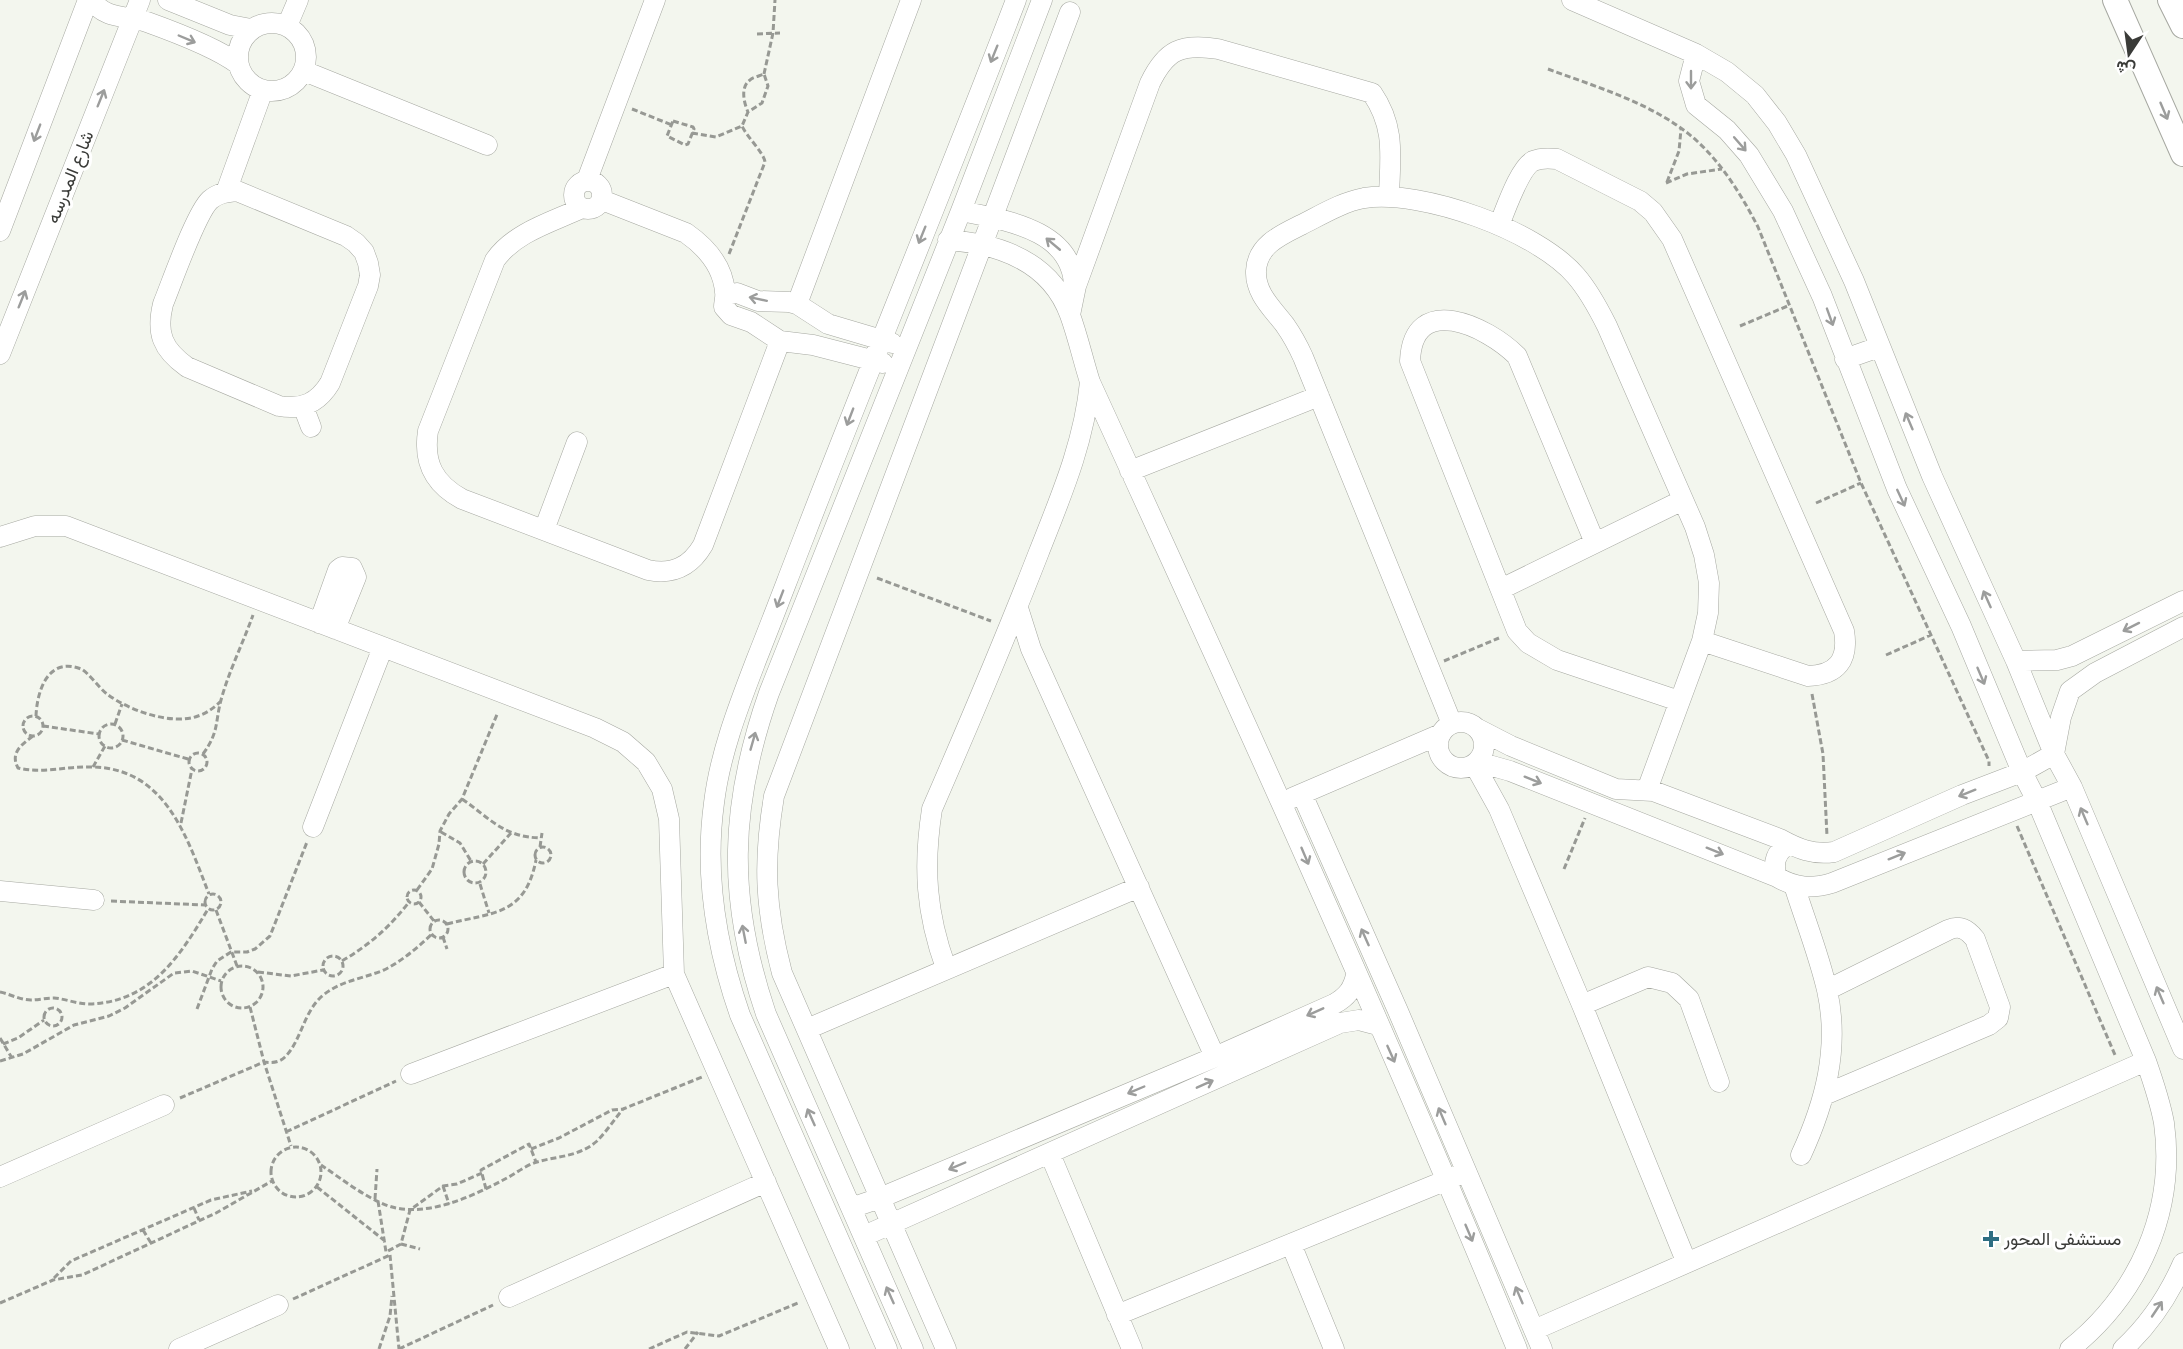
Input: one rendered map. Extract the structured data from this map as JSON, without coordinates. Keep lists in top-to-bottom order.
{
  "streets": {
    "street": ["شارع المدرسه"]
  },
  "places": {
    "health": ["مستشفى المحور"]
  },
  "north": "bottom"
}
